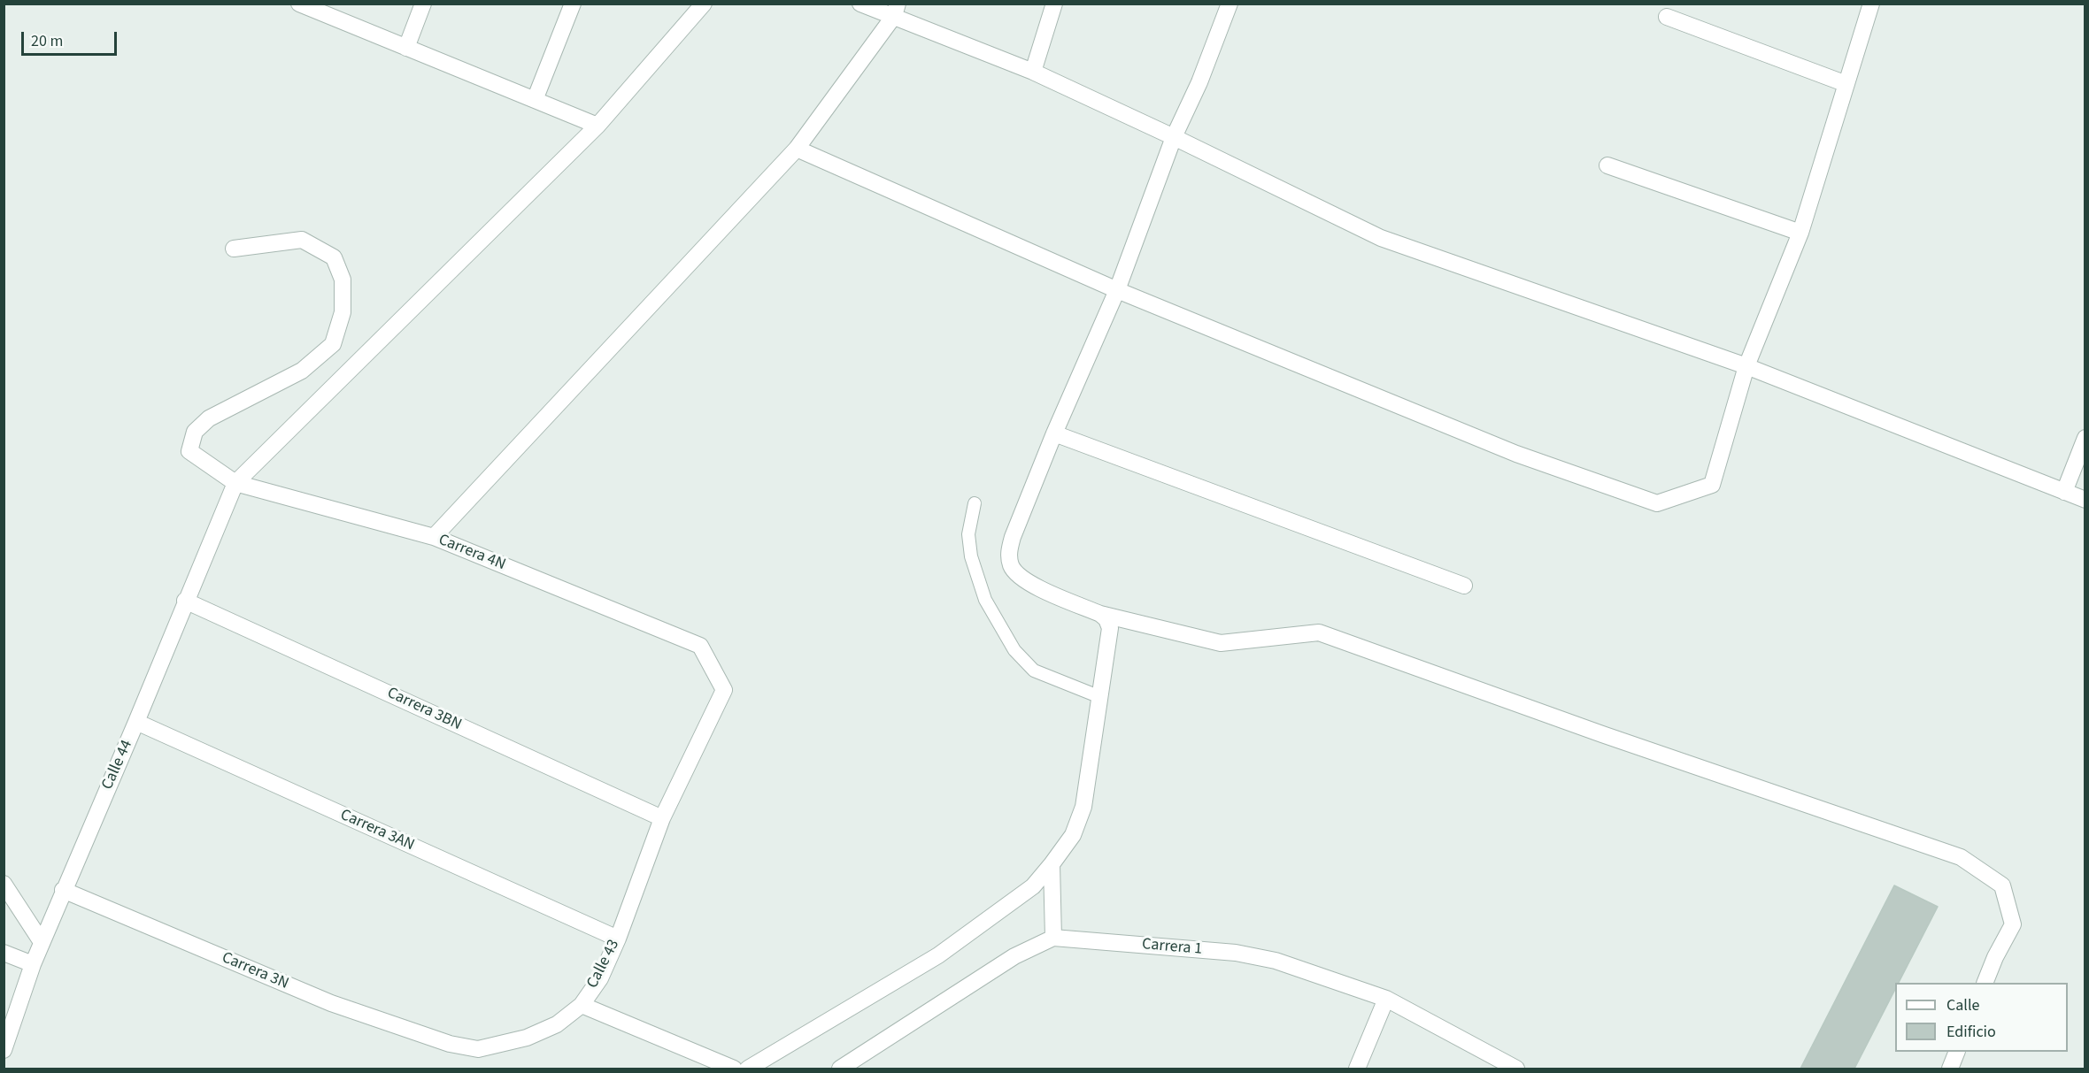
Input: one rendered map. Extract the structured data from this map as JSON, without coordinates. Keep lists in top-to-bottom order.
{
  "streets": {
    "street": [
      "Carrera 4N",
      "Carrera 3BN",
      "Calle 44",
      "Carrera 3AN",
      "Carrera 1",
      "Calle 43",
      "Carrera 3N"
    ]
  },
  "crossings": [
    ["Carrera 4N", "Calle 44"],
    ["Carrera 4N", "Calle 43"],
    ["Carrera 3BN", "Calle 44"],
    ["Carrera 3BN", "Calle 43"],
    ["Calle 44", "Carrera 3AN"],
    ["Calle 44", "Carrera 3N"],
    ["Carrera 3AN", "Calle 43"],
    ["Calle 43", "Carrera 3N"]
  ],
  "legend": ["Calle", "Edificio"],
  "scale_bar": "20 m"
}
